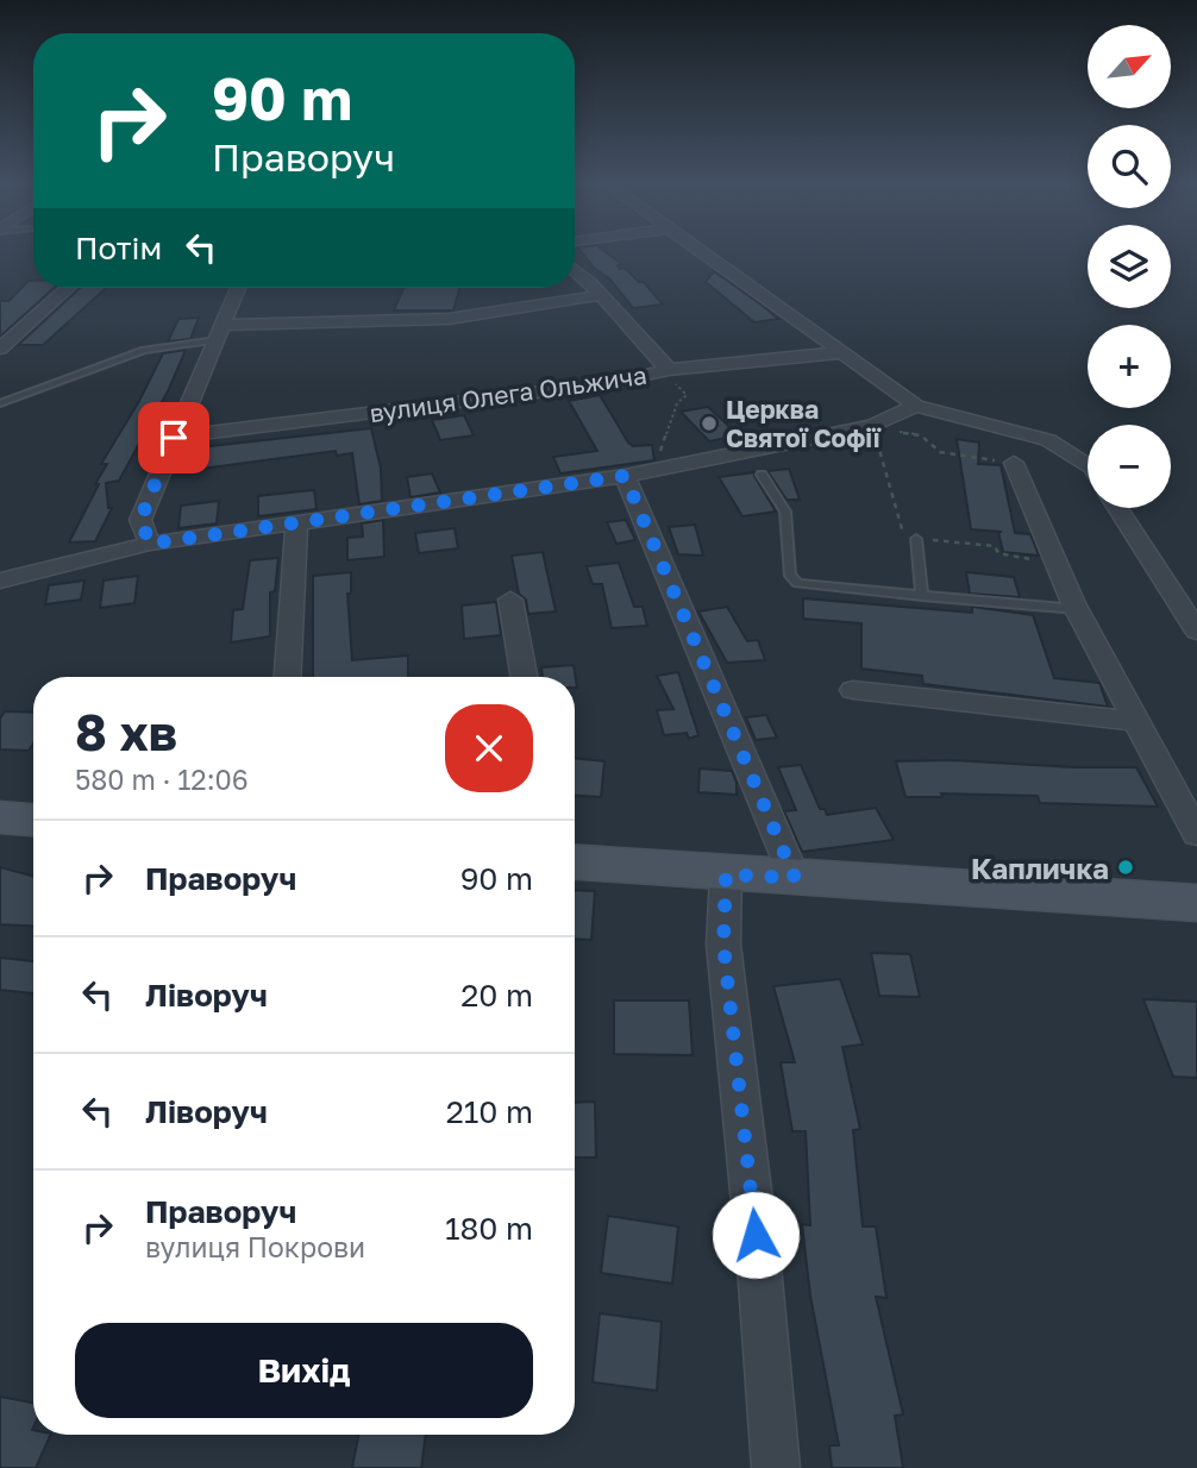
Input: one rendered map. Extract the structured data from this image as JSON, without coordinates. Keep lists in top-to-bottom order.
{
  "streets": {
    "street": ["вулиця Олега Ольжича"]
  },
  "places": ["Церква Святої Софії", "Капличка"],
  "north": "top right",
  "page": {
    "map_buttons": ["+", "−"],
    "turn": ["90 m", "Праворуч"],
    "then": "Потім",
    "heading": ["8 хв", "580 m · 12:06"],
    "list": [
      {
        "name": "Праворуч",
        "value": "90 m"
      },
      {
        "name": "Ліворуч",
        "value": "20 m"
      },
      {
        "name": "Ліворуч",
        "value": "210 m"
      },
      {
        "name": "Праворуч",
        "note": "вулиця Покрови",
        "value": "180 m"
      }
    ],
    "buttons": "Вихід"
  }
}
